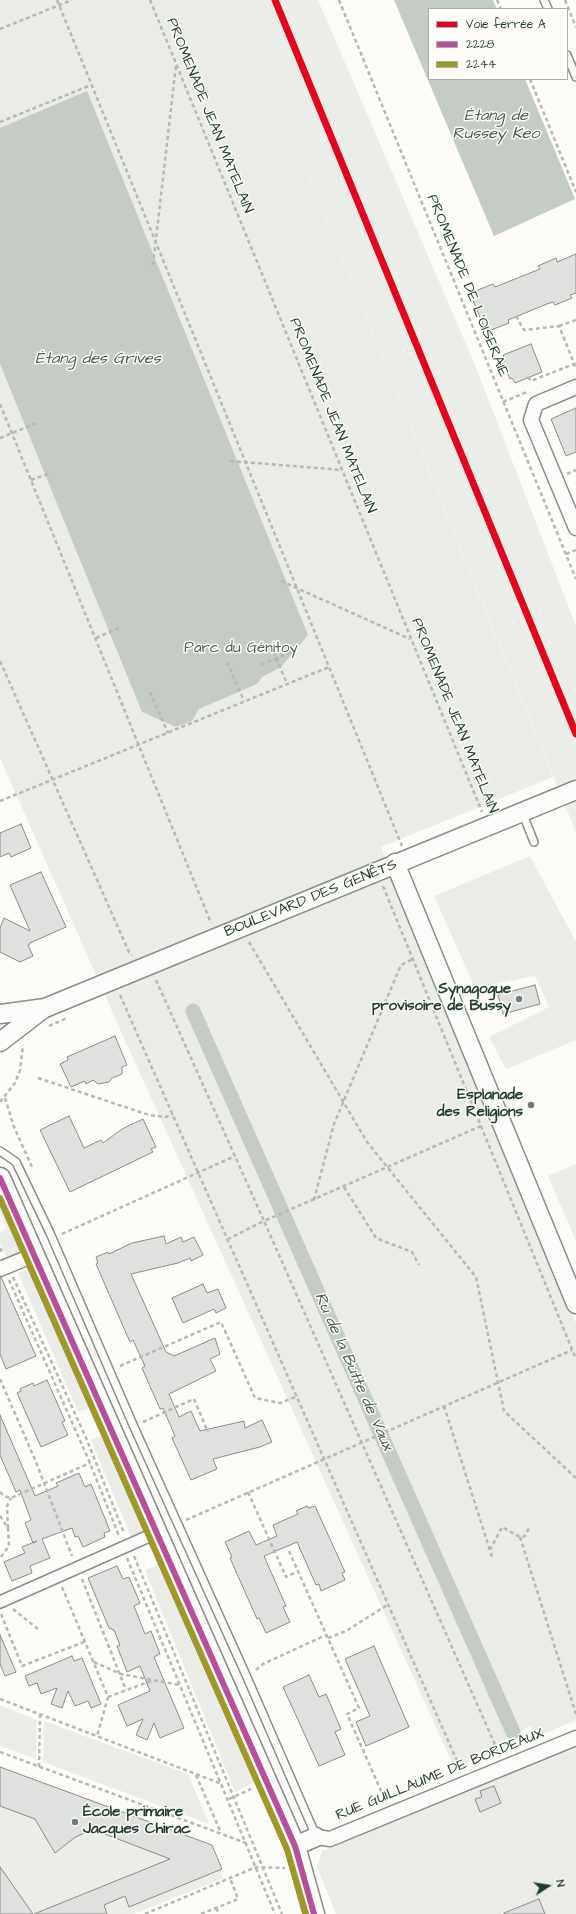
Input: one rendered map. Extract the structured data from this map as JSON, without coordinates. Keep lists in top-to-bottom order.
{
  "streets": {
    "street": ["BOULEVARD DES GENÊTS", "RUE GUILLAUME DE BORDEAUX"],
    "path": ["PROMENADE JEAN MATELAIN", "PROMENADE DE L'OISERAIE"]
  },
  "crossings": [
    ["PROMENADE JEAN MATELAIN", "BOULEVARD DES GENÊTS"]
  ],
  "water": ["Étang de Russey Keo", "Étang des Grives", "Ru de la Butte de Vaux"],
  "parks": ["Parc du Génitoy"],
  "places": ["Synagogue provisoire de Bussy", "Esplanade des Religions", "École primaire Jacques Chirac"],
  "lines": ["rail line A", "transit line 2228", "transit line 2244"],
  "legend": ["Voie ferrée A", "2228", "2244"],
  "north": "right"
}
